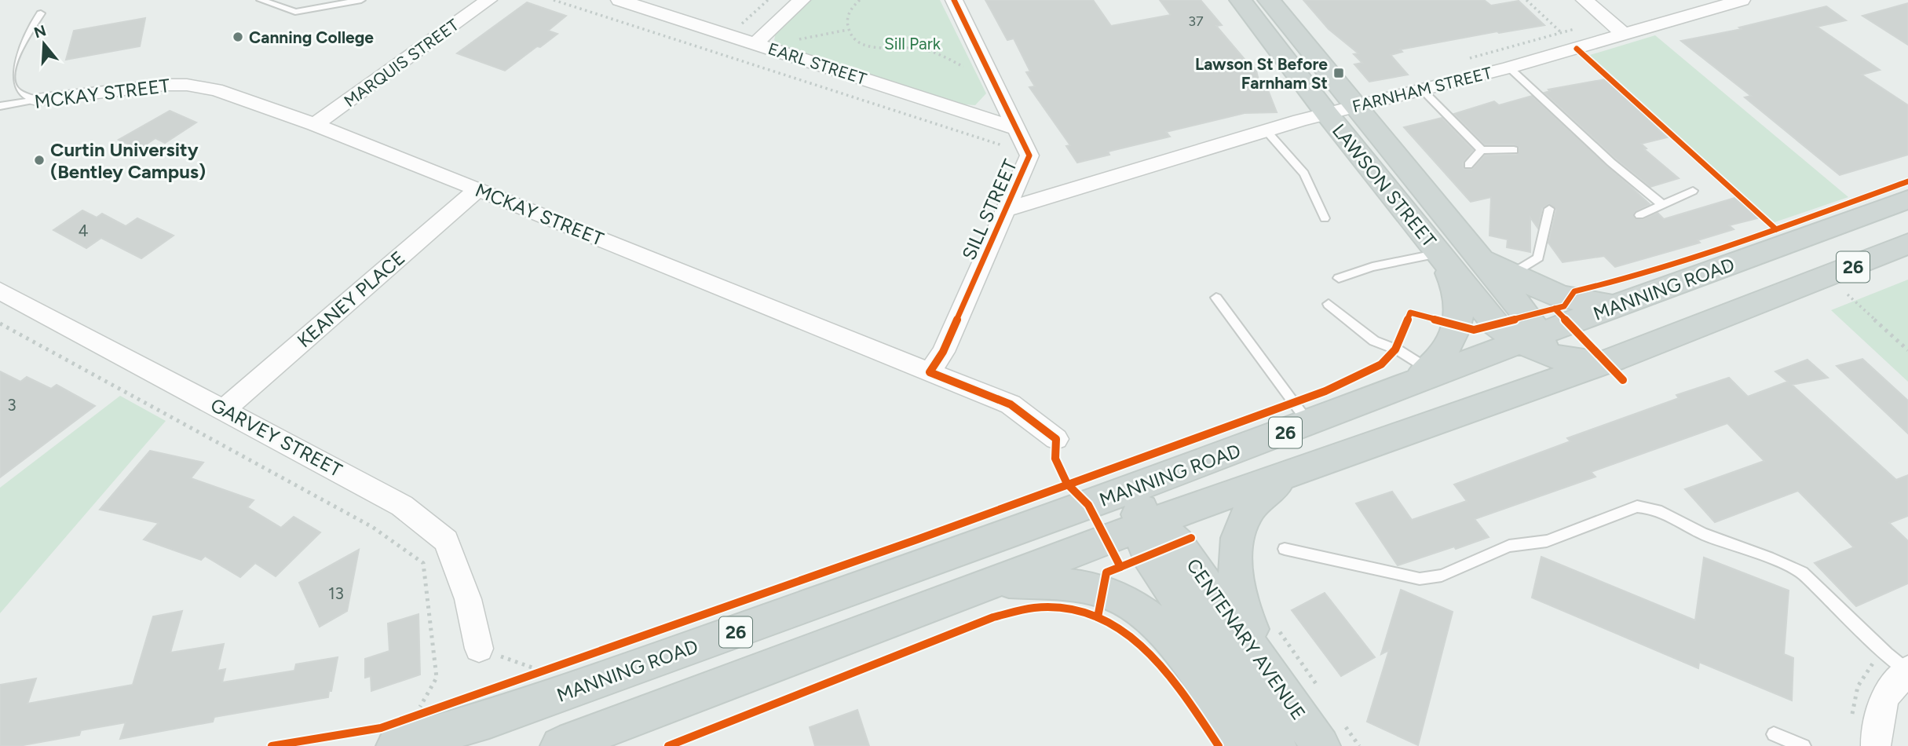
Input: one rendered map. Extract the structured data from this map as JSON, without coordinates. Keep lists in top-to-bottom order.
{
  "streets": {
    "main road": [
      "LAWSON STREET",
      "26",
      "MANNING ROAD",
      "CENTENARY AVENUE"
    ],
    "street": [
      "MARQUIS STREET",
      "EARL STREET",
      "FARNHAM STREET",
      "MCKAY STREET",
      "SILL STREET",
      "KEANEY PLACE",
      "GARVEY STREET"
    ]
  },
  "crossings": [
    ["MARQUIS STREET", "MCKAY STREET"],
    ["EARL STREET", "SILL STREET"],
    ["FARNHAM STREET", "LAWSON STREET"],
    ["FARNHAM STREET", "SILL STREET"],
    ["MCKAY STREET", "SILL STREET"],
    ["MCKAY STREET", "KEANEY PLACE"],
    ["LAWSON STREET", "MANNING ROAD"],
    ["MANNING ROAD", "CENTENARY AVENUE"],
    ["KEANEY PLACE", "GARVEY STREET"]
  ],
  "parks": ["Sill Park"],
  "places": {
    "other": ["Canning College", "Curtin University (Bentley Campus)"],
    "transit": ["Lawson St Before Farnham St"]
  },
  "house_numbers": [
    "37",
    "4",
    "3",
    "13"
  ],
  "north": "top"
}
